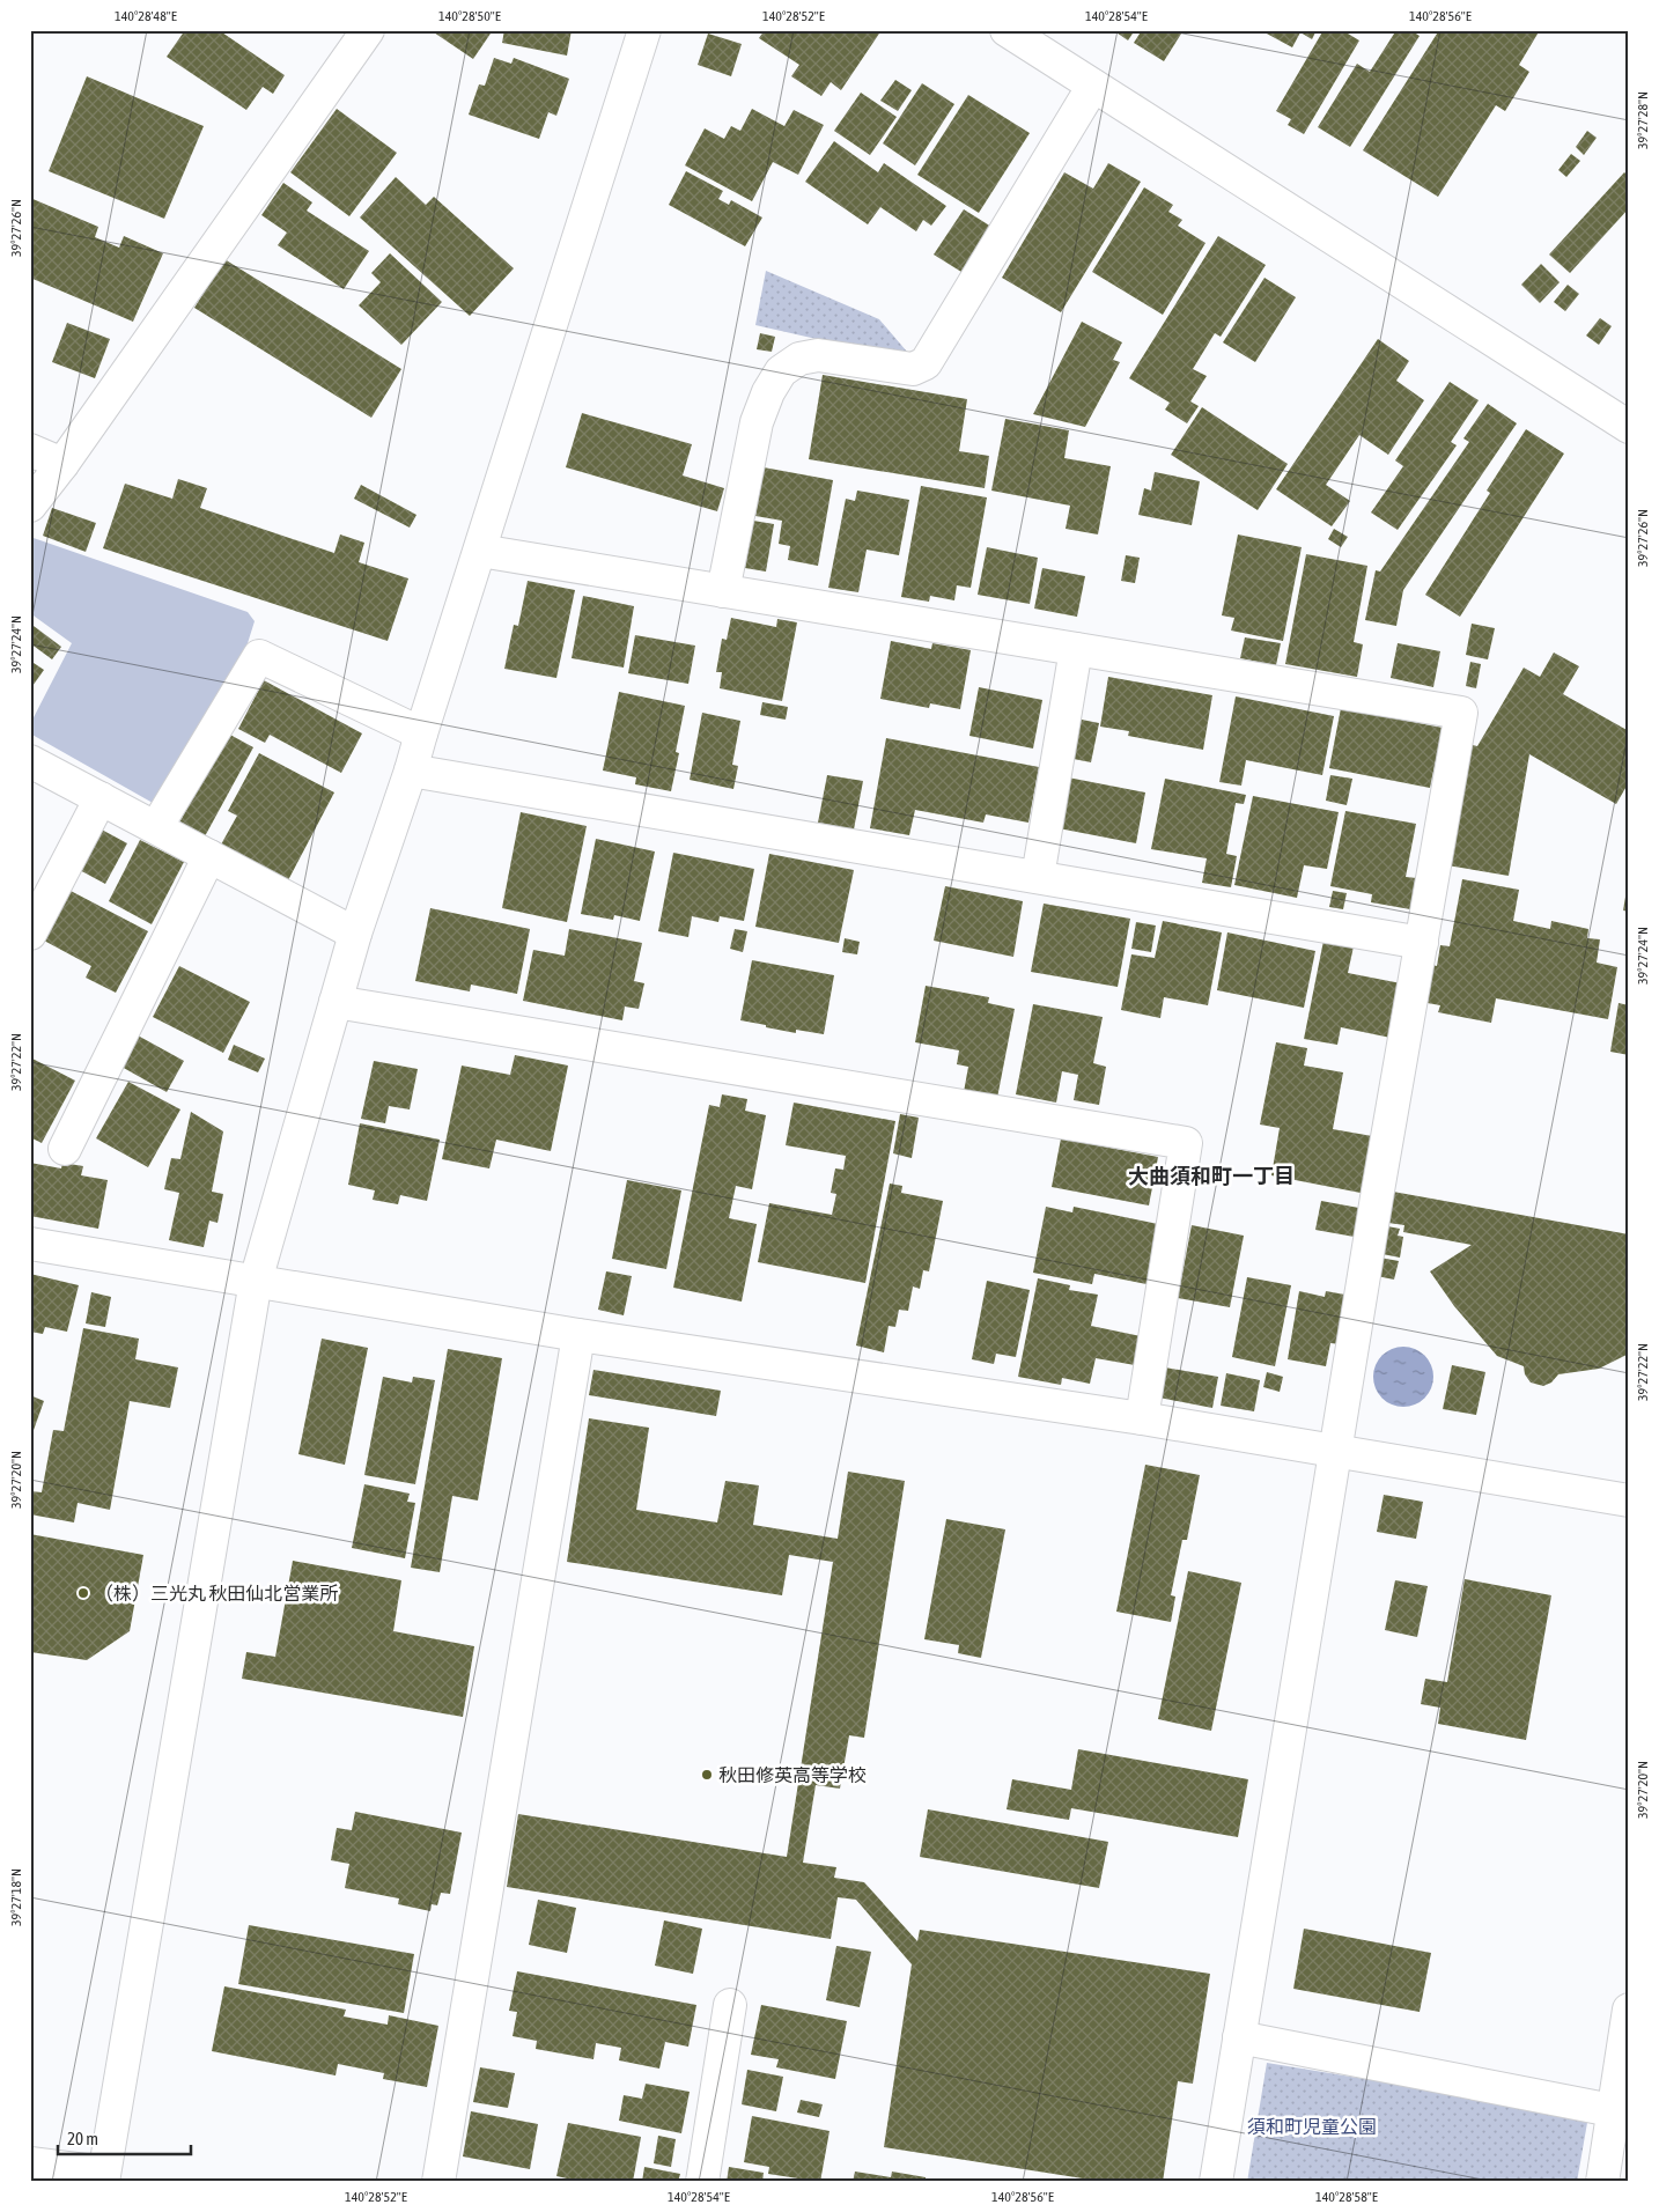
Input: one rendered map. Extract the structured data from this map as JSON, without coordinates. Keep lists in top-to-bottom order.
{
  "districts": ["大曲須和町一丁目"],
  "parks": ["須和町児童公園"],
  "places": ["（株）三光丸 秋田仙北営業所", "秋田修英高等学校"],
  "scale_bar": "20 m",
  "coordinates": [
    "140°28'48\"E",
    "140°28'50\"E",
    "140°28'52\"E",
    "140°28'54\"E",
    "140°28'56\"E",
    "39°27'28\"N",
    "39°27'26\"N",
    "39°27'24\"N",
    "39°27'22\"N",
    "39°27'20\"N",
    "39°27'18\"N",
    "140°28'58\"E"
  ]
}
